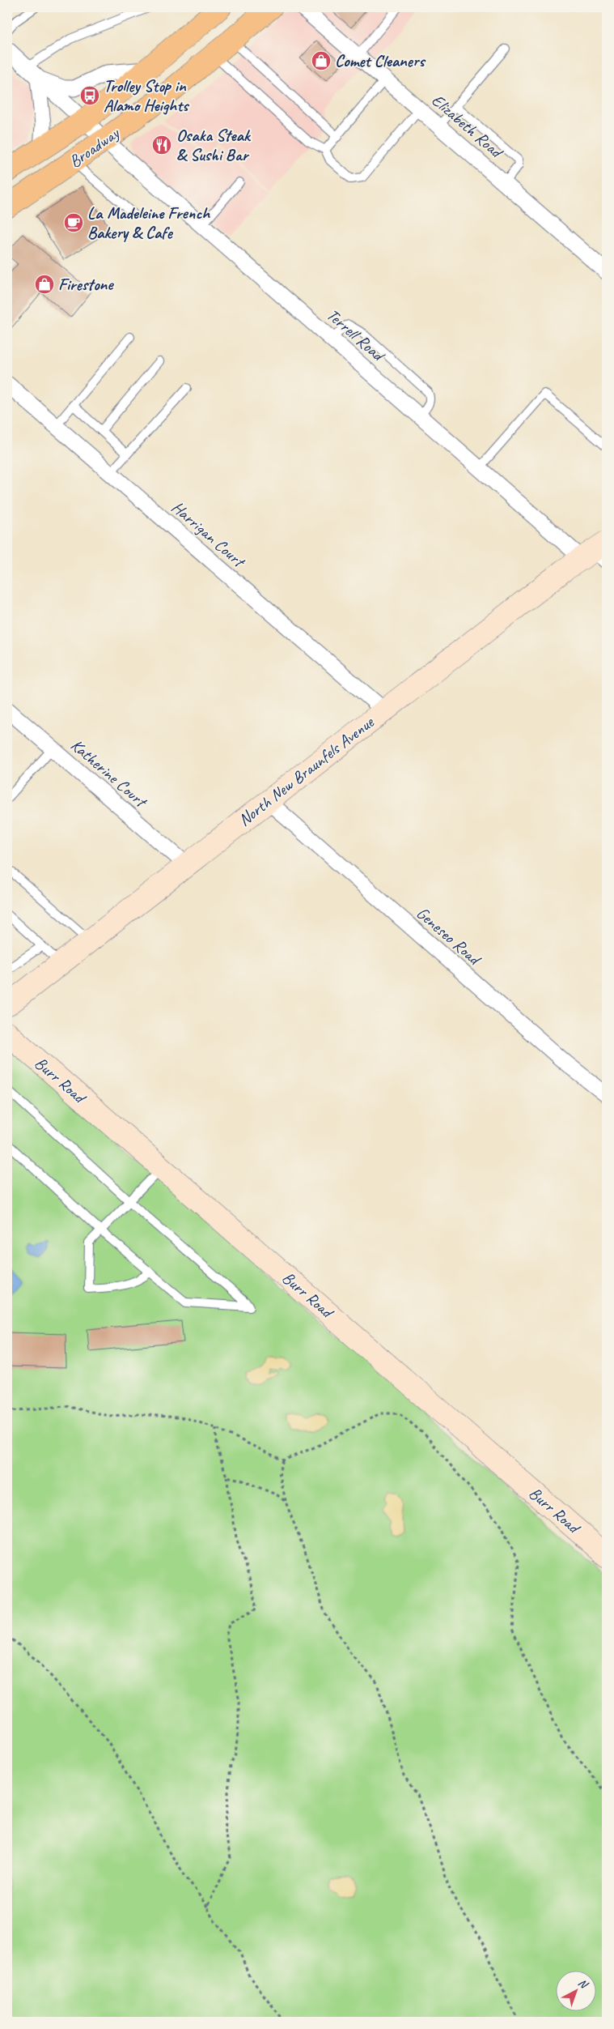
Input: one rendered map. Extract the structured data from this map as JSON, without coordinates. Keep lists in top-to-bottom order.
{
  "streets": {
    "main road": ["Broadway"],
    "street": [
      "Elizabeth Road",
      "Terrell Road",
      "Harrigan Court",
      "North New Braunfels Avenue",
      "Katherine Court",
      "Geneseo Road",
      "Burr Road"
    ]
  },
  "crossings": [
    ["Broadway", "Terrell Road"],
    ["Terrell Road", "North New Braunfels Avenue"],
    ["Harrigan Court", "North New Braunfels Avenue"],
    ["North New Braunfels Avenue", "Katherine Court"],
    ["North New Braunfels Avenue", "Geneseo Road"]
  ],
  "places": {
    "shop": ["Comet Cleaners", "Firestone"],
    "bus stop": ["Trolley Stop in Alamo Heights"],
    "restaurant": ["Osaka Steak & Sushi Bar"],
    "cafe": ["La Madeleine French Bakery & Cafe"]
  },
  "north": "top right"
}
